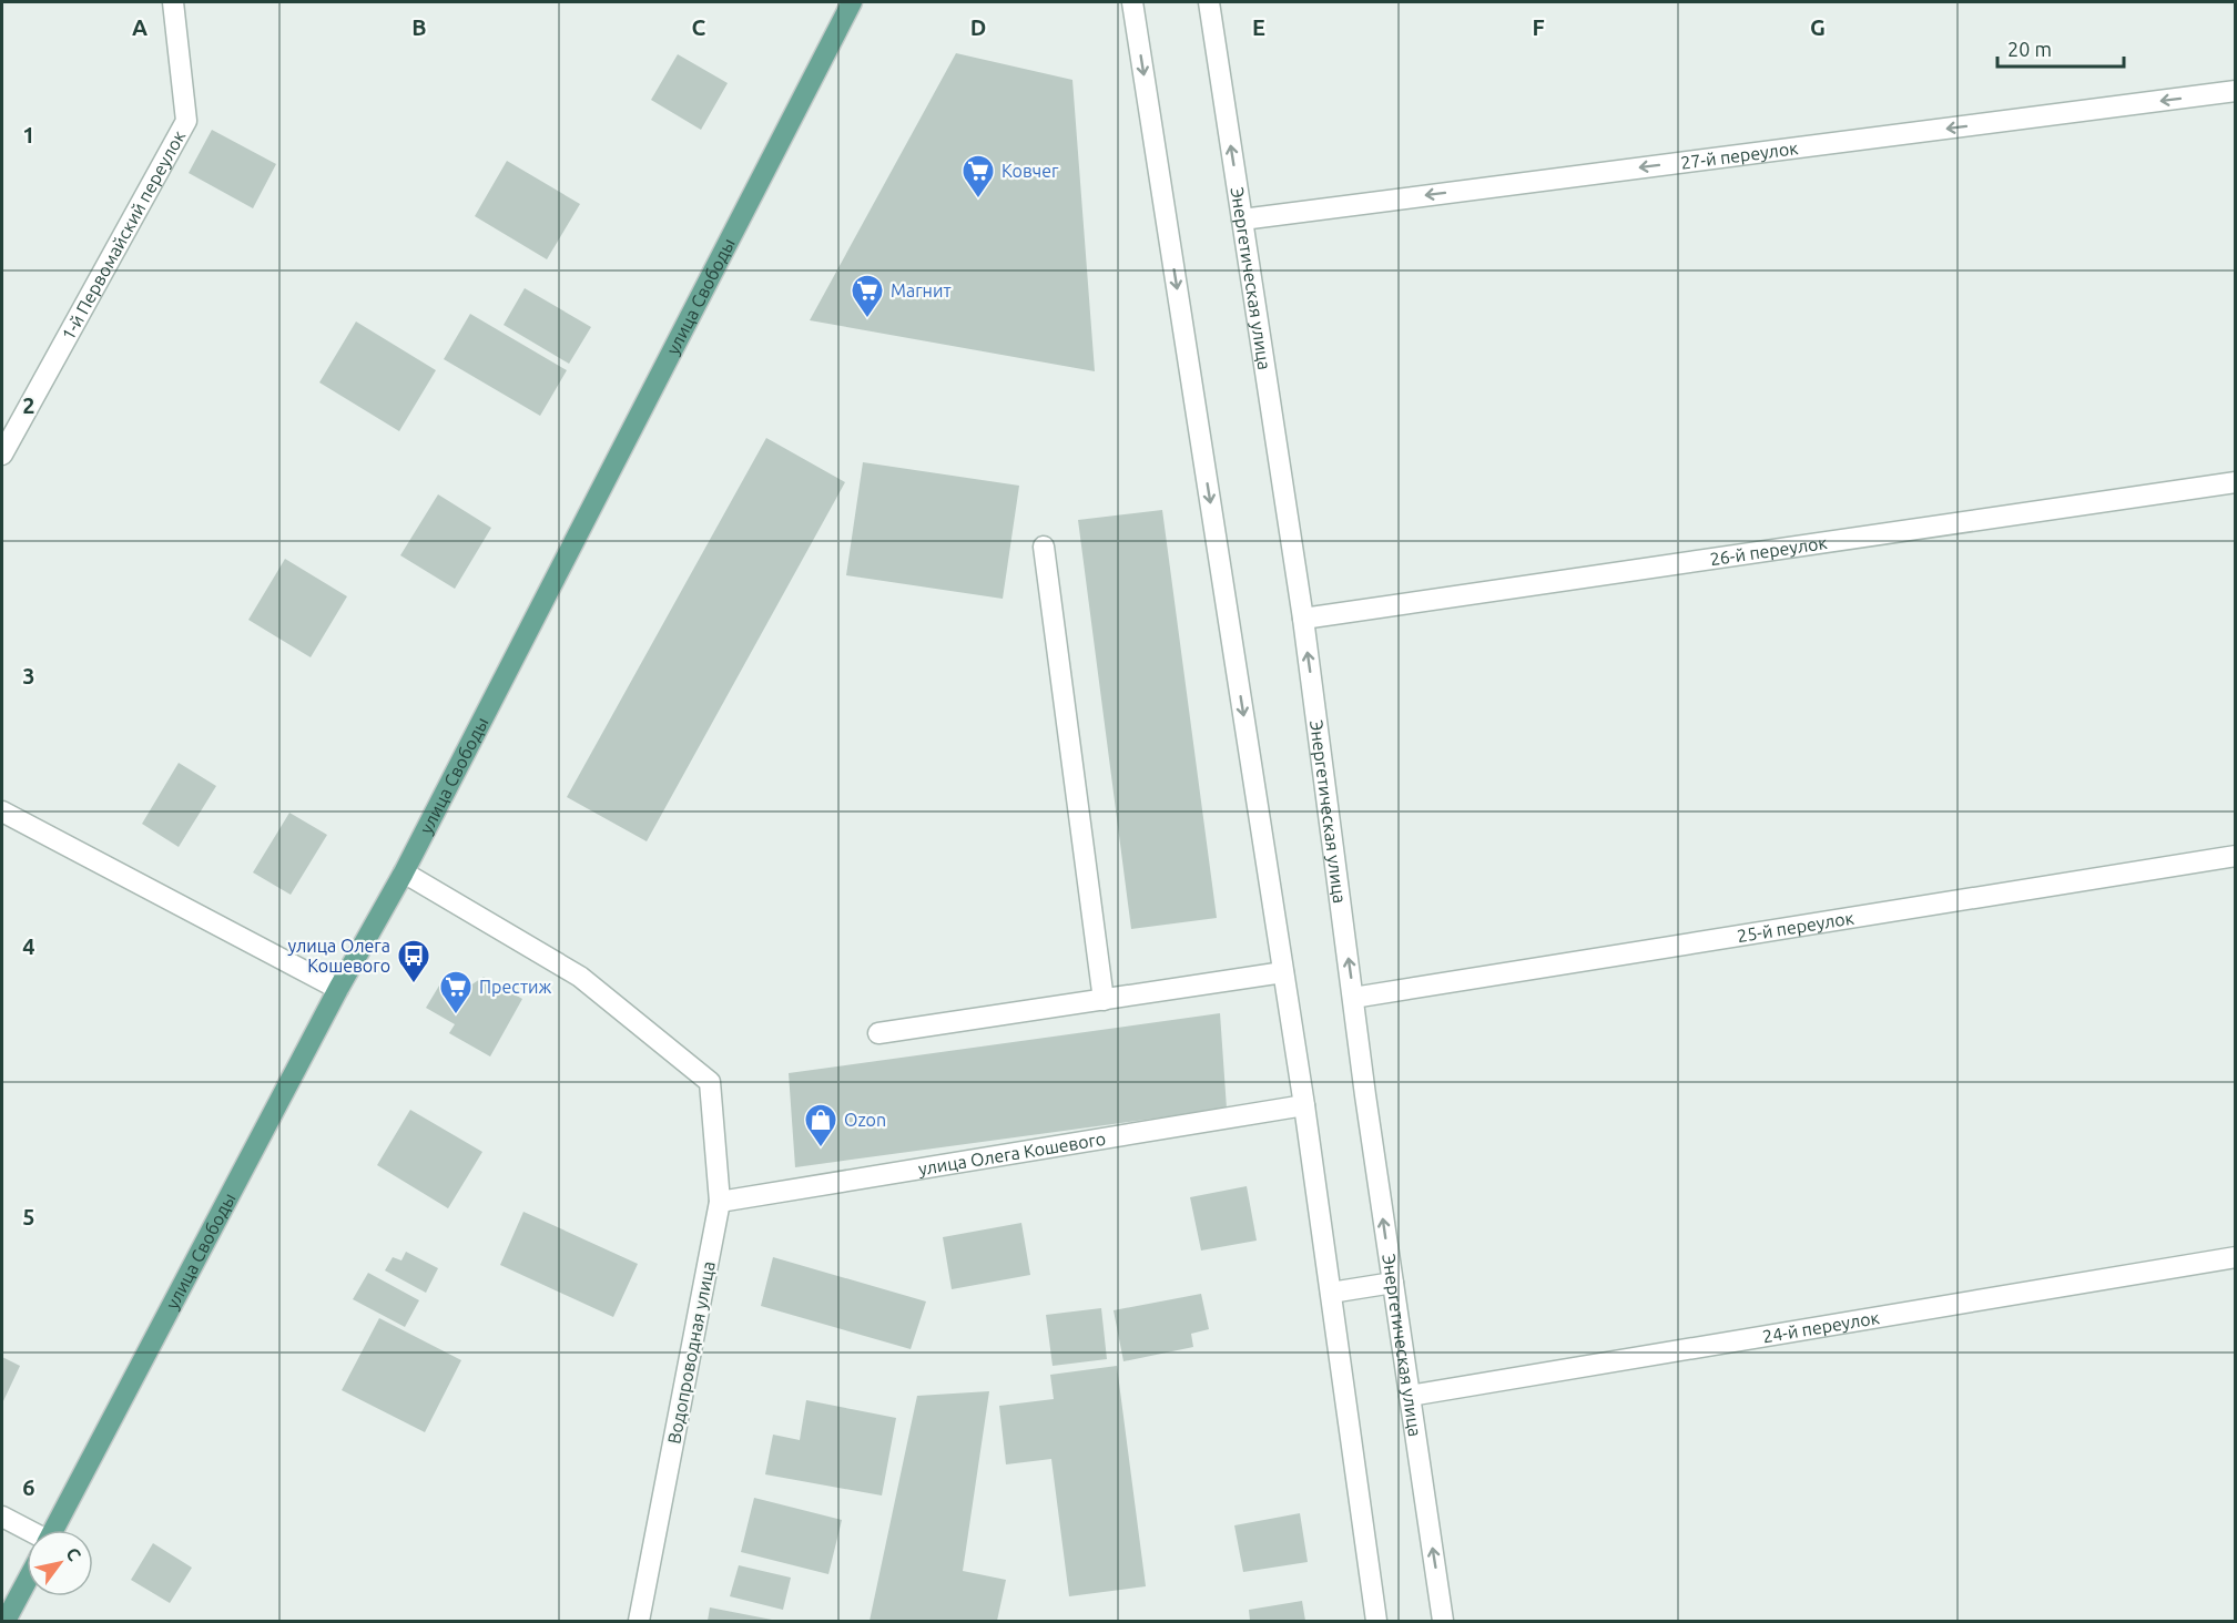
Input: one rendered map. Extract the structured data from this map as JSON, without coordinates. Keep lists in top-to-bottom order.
{
  "streets": {
    "main road": ["улица Свободы"],
    "street": [
      "27-й переулок",
      "1-й Первомайский переулок",
      "Энергетическая улица",
      "26-й переулок",
      "25-й переулок",
      "улица Олега Кошевого",
      "24-й переулок",
      "Водопроводная улица"
    ]
  },
  "crossings": [
    ["27-й переулок", "Энергетическая улица"],
    ["Энергетическая улица", "26-й переулок"],
    ["Энергетическая улица", "25-й переулок"],
    ["Энергетическая улица", "24-й переулок"],
    ["улица Свободы", "Водопроводная улица"],
    ["улица Олега Кошевого", "Водопроводная улица"]
  ],
  "one_way": ["27-й переулок"],
  "places": {
    "supermarket": ["Ковчег", "Магнит", "Престиж"],
    "bus stop": ["улица Олега Кошевого"],
    "shop": ["Ozon"]
  },
  "scale_bar": "20 m",
  "north": "top right",
  "grid": {
    "columns": [
      "A",
      "B",
      "C",
      "D",
      "E",
      "F",
      "G"
    ],
    "rows": [
      "1",
      "2",
      "3",
      "4",
      "5",
      "6"
    ]
  }
}
